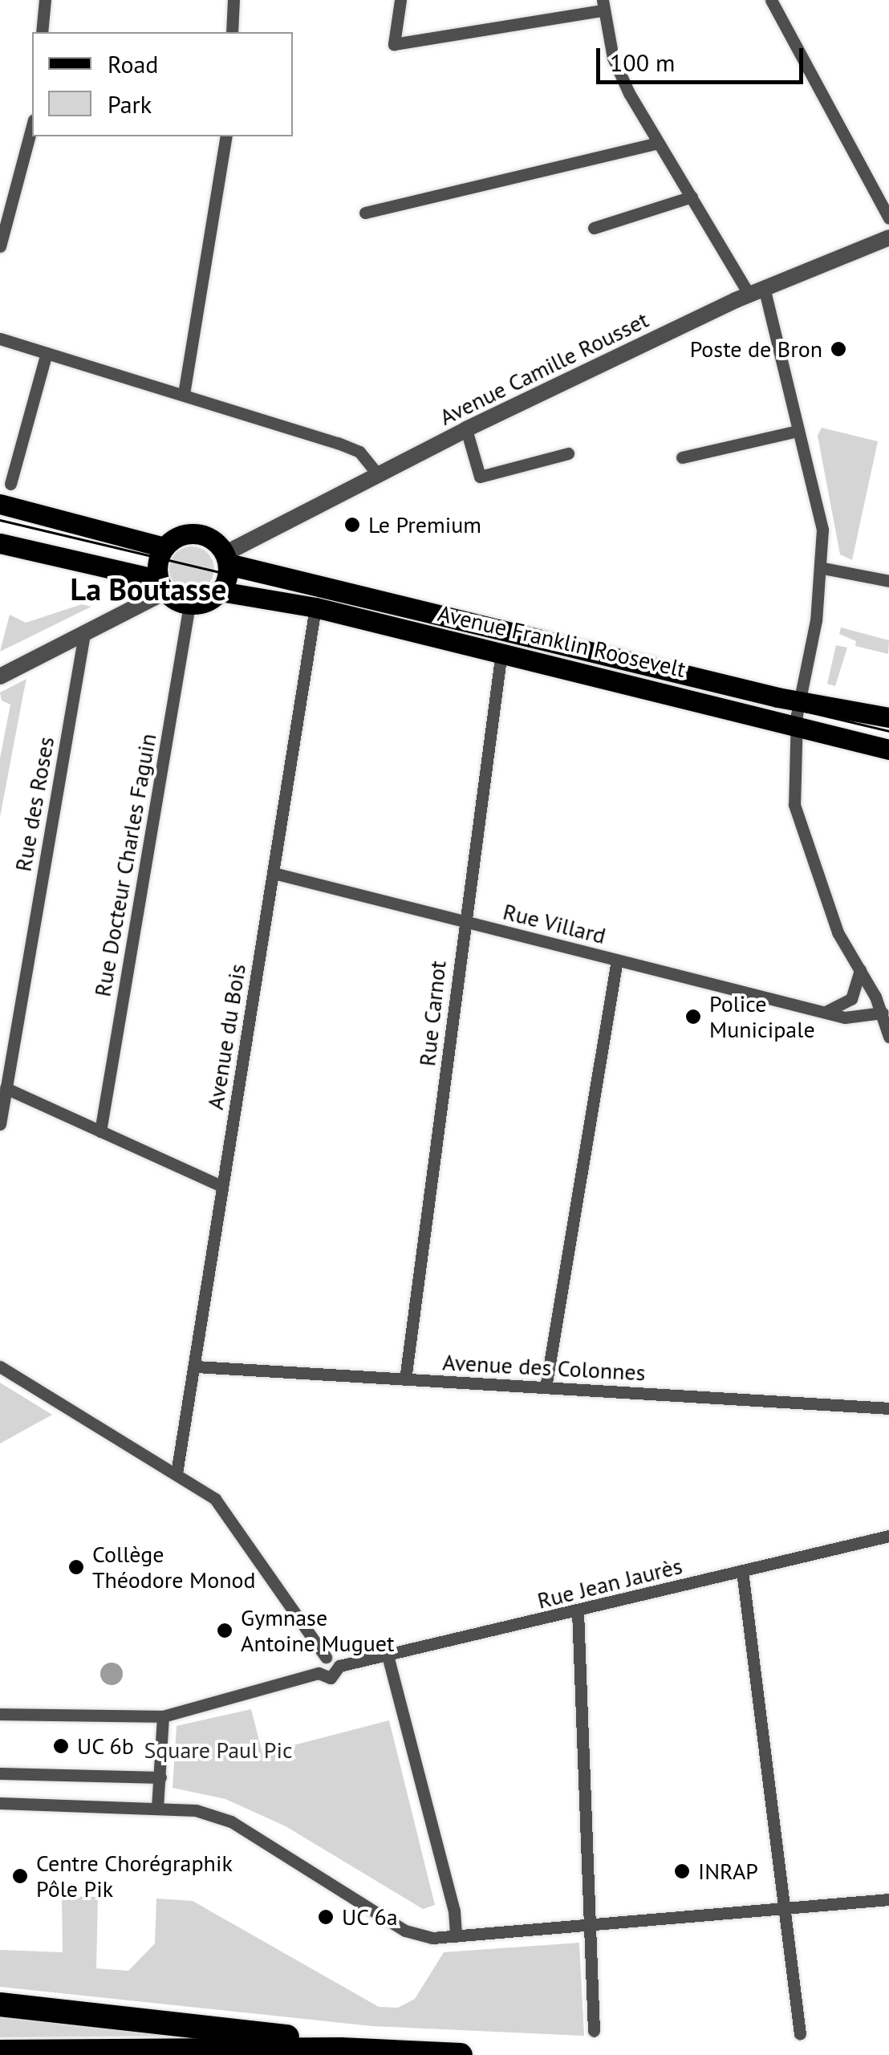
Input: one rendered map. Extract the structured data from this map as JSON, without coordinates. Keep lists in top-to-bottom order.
{
  "streets": {
    "main road": ["Avenue Franklin Roosevelt"],
    "street": [
      "Avenue Camille Rousset",
      "Rue des Roses",
      "Rue Docteur Charles Faguin",
      "Rue Villard",
      "Rue Carnot",
      "Avenue du Bois",
      "Avenue des Colonnes",
      "Rue Jean Jaurès"
    ]
  },
  "crossings": [
    ["Avenue Camille Rousset", "Avenue Franklin Roosevelt"],
    ["Avenue Camille Rousset", "Rue Docteur Charles Faguin"],
    ["Avenue Franklin Roosevelt", "Rue Docteur Charles Faguin"],
    ["Avenue Franklin Roosevelt", "Rue Carnot"],
    ["Avenue Franklin Roosevelt", "Avenue du Bois"],
    ["Rue Villard", "Rue Carnot"],
    ["Rue Villard", "Avenue du Bois"],
    ["Rue Carnot", "Avenue des Colonnes"],
    ["Avenue du Bois", "Avenue des Colonnes"]
  ],
  "districts": ["La Boutasse"],
  "parks": ["Square Paul Pic"],
  "places": [
    "Poste de Bron",
    "Le Premium",
    "Police Municipale",
    "Collège Théodore Monod",
    "Gymnase Antoine Muguet",
    "UC 6b",
    "INRAP",
    "Centre Chorégraphik Pôle Pik",
    "UC 6a"
  ],
  "legend": ["Road", "Park"],
  "scale_bar": "100 m"
}
